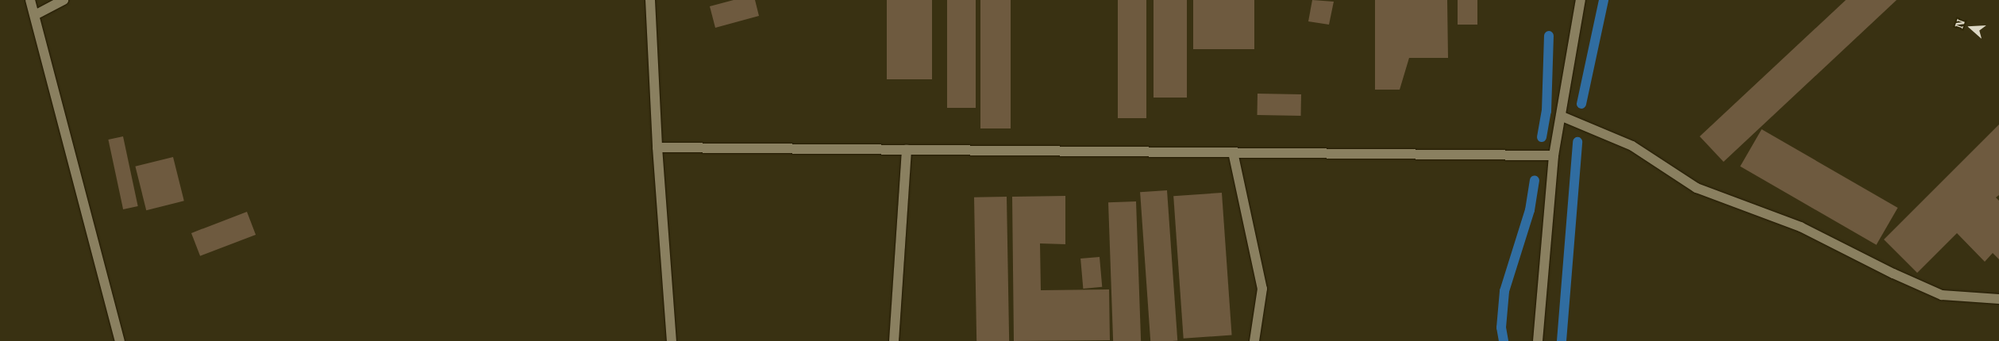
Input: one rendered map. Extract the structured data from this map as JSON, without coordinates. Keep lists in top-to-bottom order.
{
  "north": "left"
}
